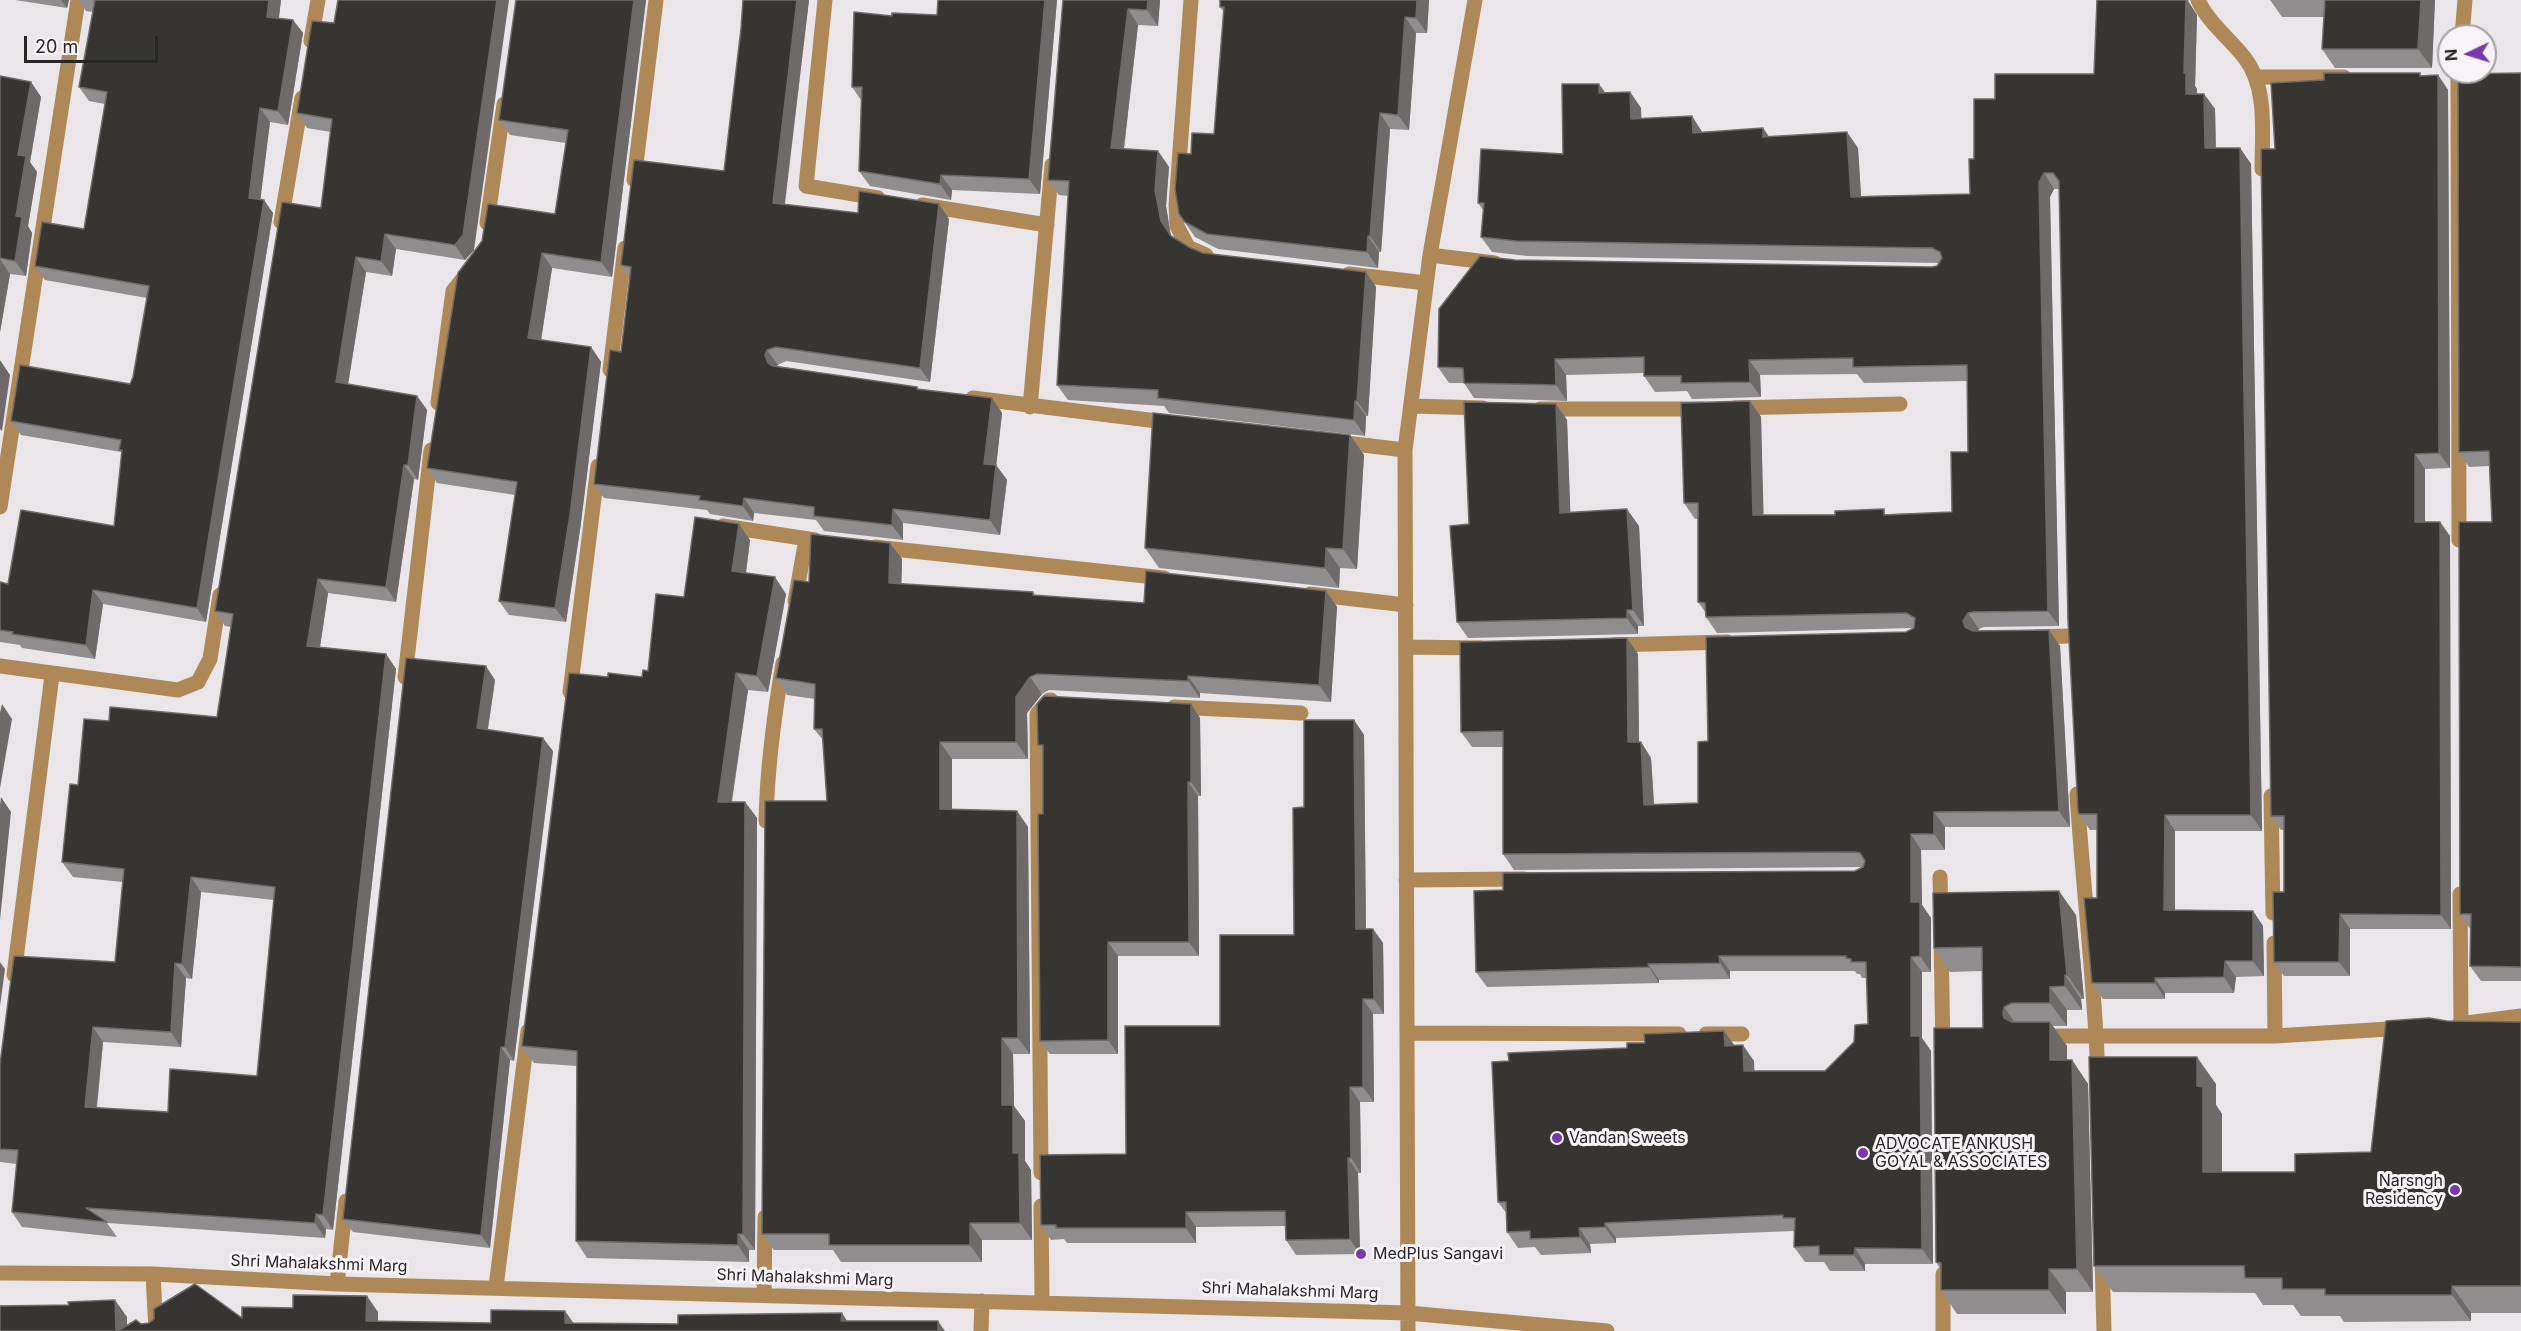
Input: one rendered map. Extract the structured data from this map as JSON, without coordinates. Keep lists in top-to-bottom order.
{
  "streets": {
    "street": ["Shri Mahalakshmi Marg"]
  },
  "places": [
    "Vandan Sweets",
    "ADVOCATE ANKUSH GOYAL & ASSOCIATES",
    "Narsngh Residency",
    "MedPlus Sangavi"
  ],
  "scale_bar": "20 m",
  "north": "left"
}
